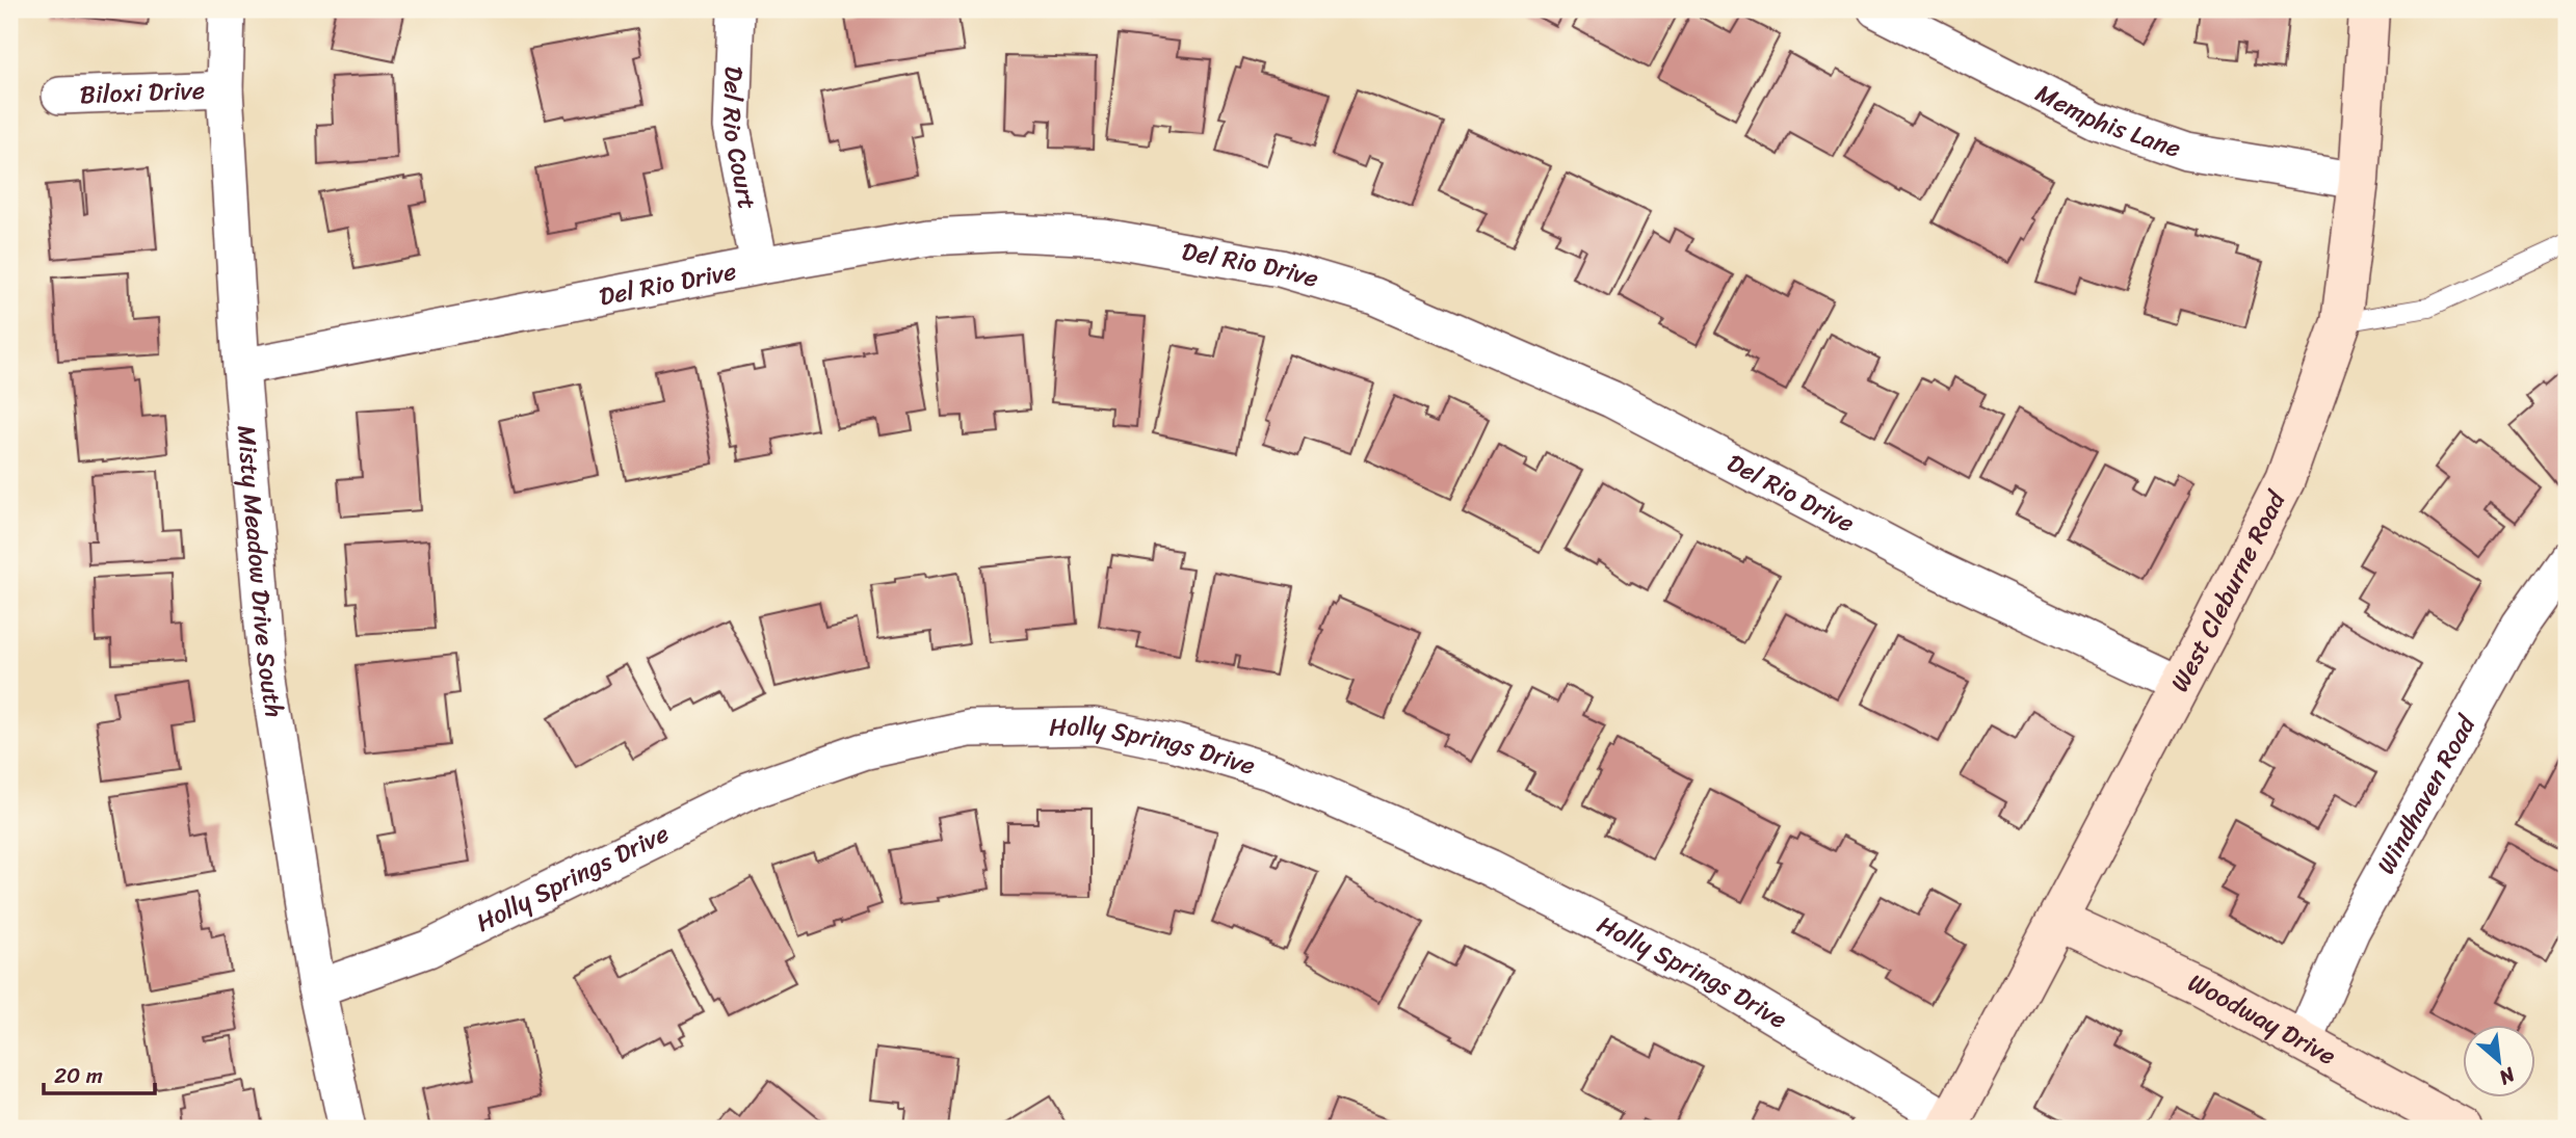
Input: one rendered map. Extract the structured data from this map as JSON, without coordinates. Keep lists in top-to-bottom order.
{
  "streets": {
    "street": [
      "Biloxi Drive",
      "Memphis Lane",
      "Del Rio Court",
      "Del Rio Drive",
      "Misty Meadow Drive South",
      "West Cleburne Road",
      "Holly Springs Drive",
      "Windhaven Road",
      "Woodway Drive"
    ]
  },
  "crossings": [
    ["Biloxi Drive", "Misty Meadow Drive South"],
    ["Memphis Lane", "West Cleburne Road"],
    ["Del Rio Court", "Del Rio Drive"],
    ["Del Rio Drive", "Misty Meadow Drive South"],
    ["Del Rio Drive", "West Cleburne Road"],
    ["Misty Meadow Drive South", "Holly Springs Drive"],
    ["West Cleburne Road", "Holly Springs Drive"],
    ["West Cleburne Road", "Woodway Drive"],
    ["Windhaven Road", "Woodway Drive"]
  ],
  "scale_bar": "20 m",
  "north": "bottom right"
}
